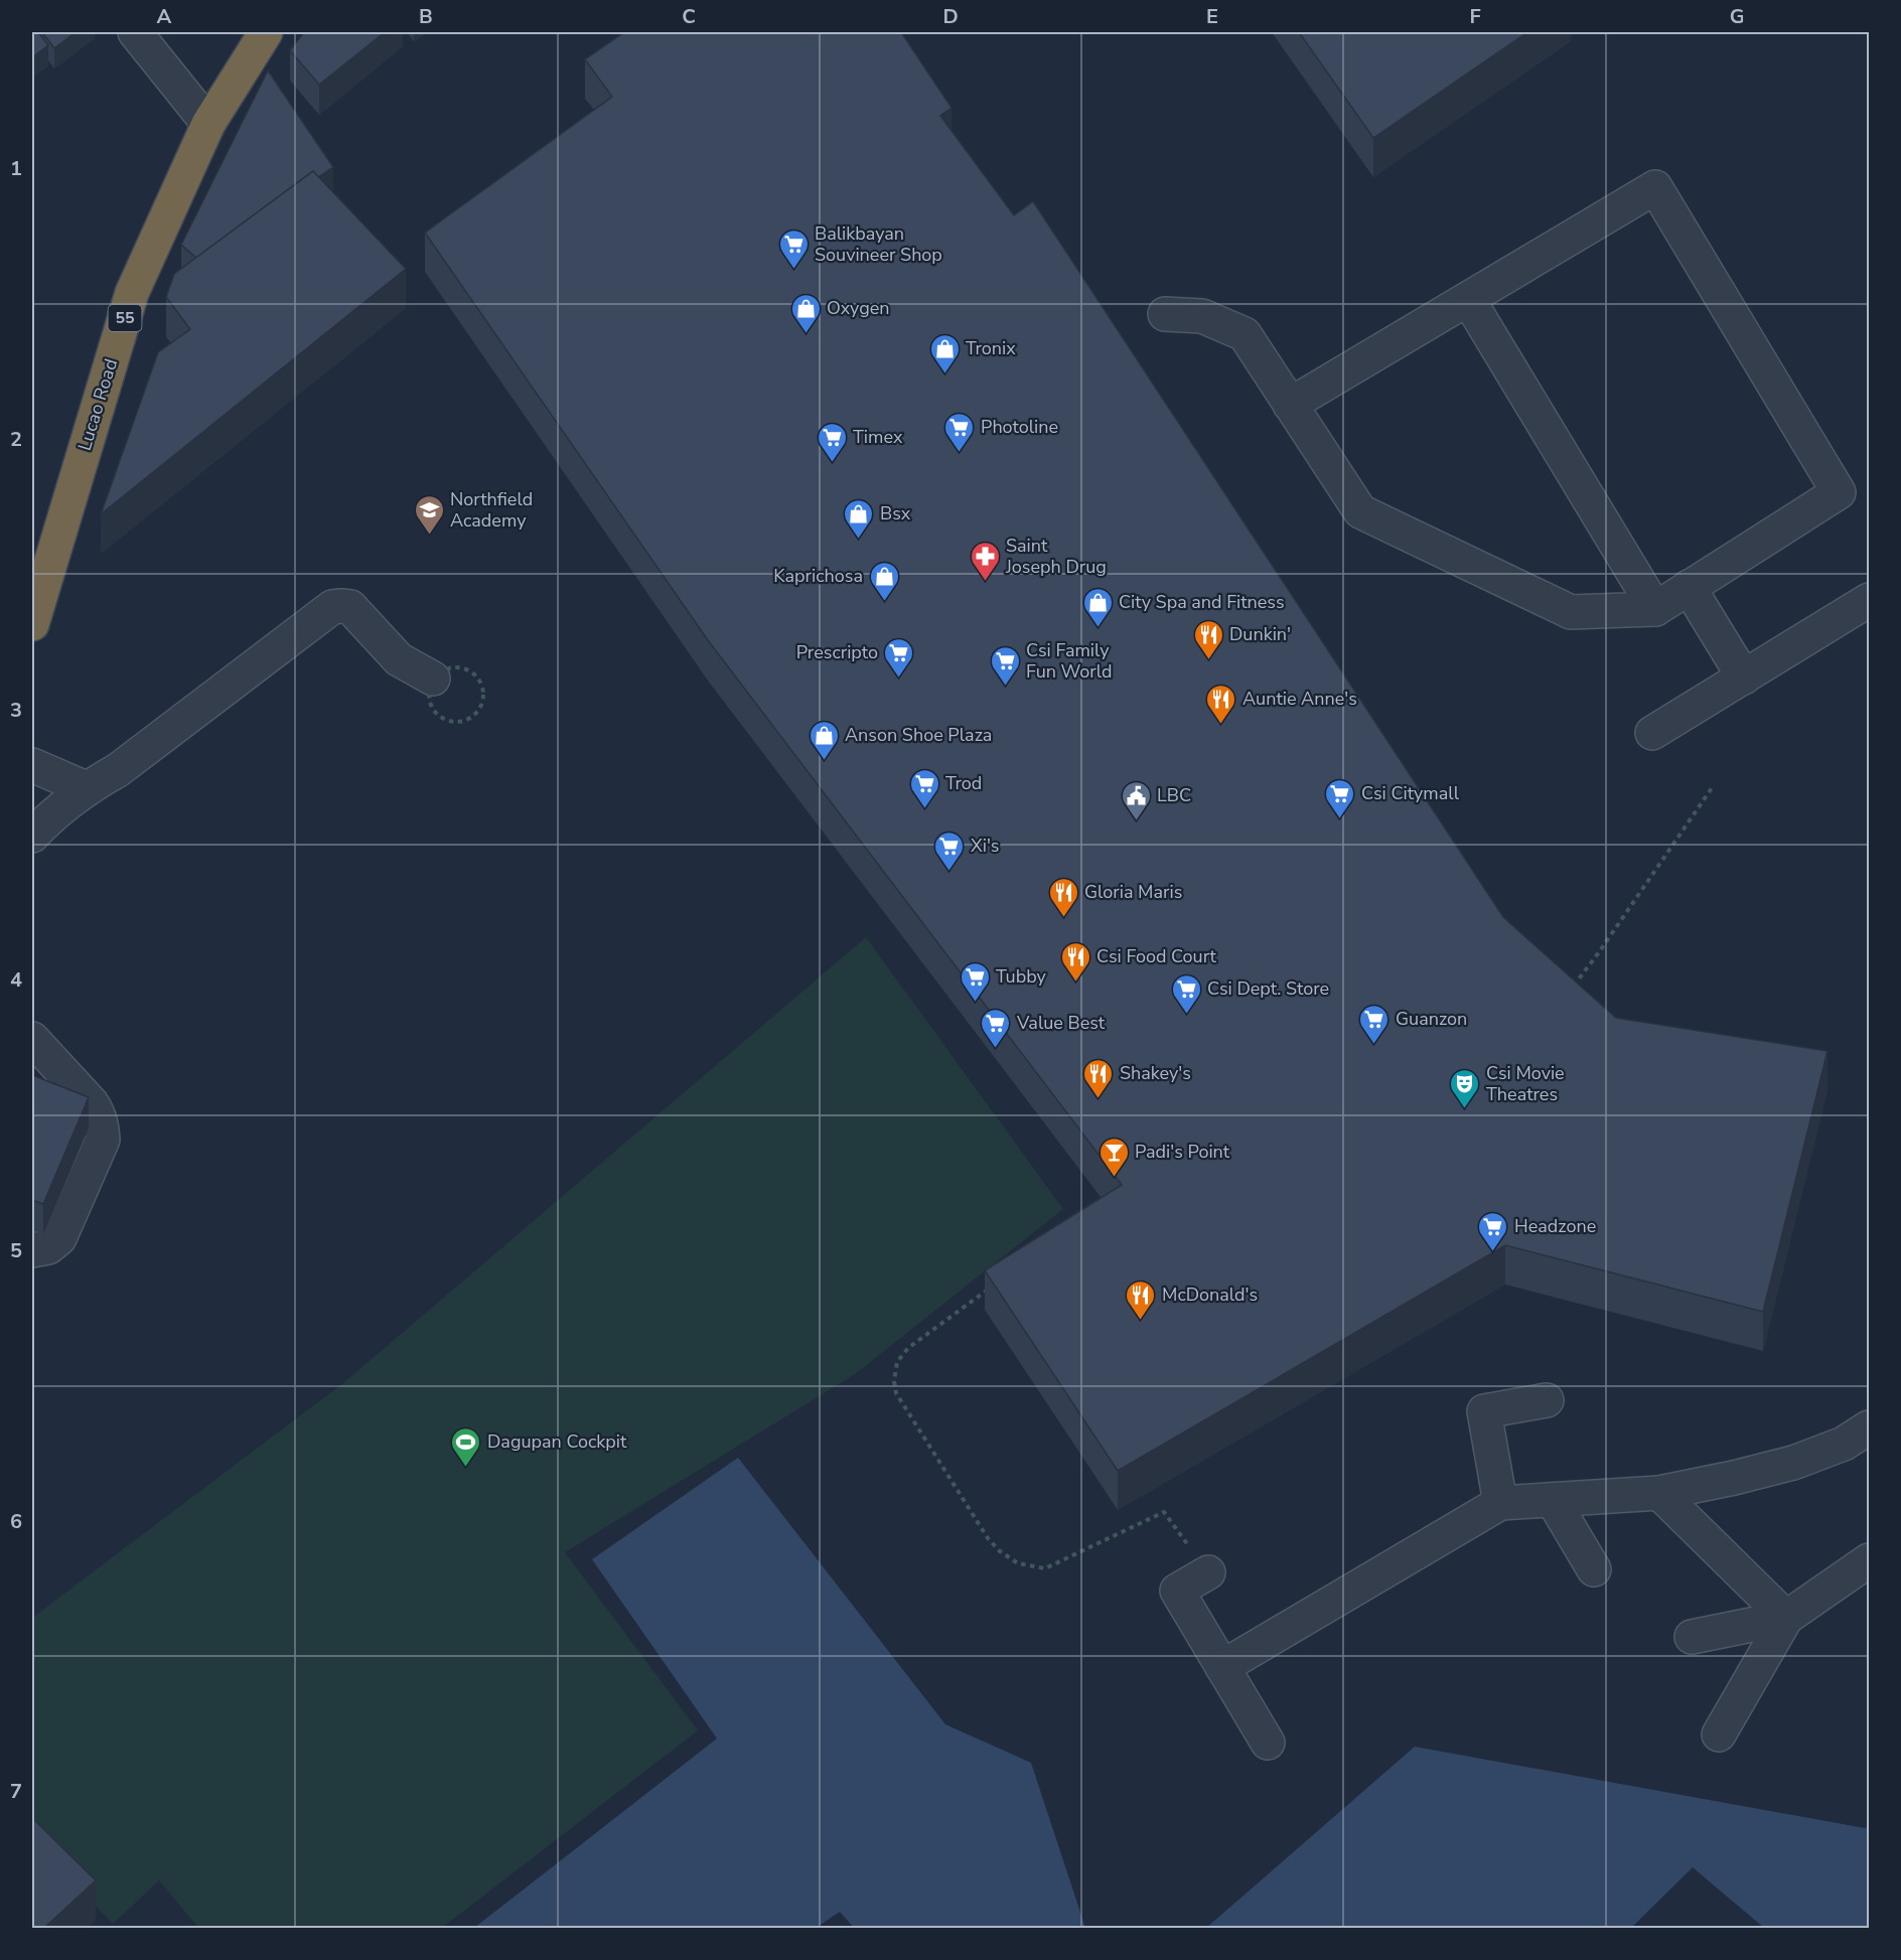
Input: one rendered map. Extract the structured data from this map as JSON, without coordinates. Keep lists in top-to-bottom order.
{
  "streets": {
    "highway": ["55", "Lucao Road"]
  },
  "places": {
    "supermarket": [
      "Balikbayan Souvineer Shop",
      "Photoline",
      "Timex",
      "Prescripto",
      "Csi Family Fun World",
      "Trod",
      "Csi Citymall",
      "Xi's",
      "Tubby",
      "Csi Dept. Store",
      "Guanzon",
      "Value Best",
      "Headzone"
    ],
    "shop": [
      "Oxygen",
      "Tronix",
      "Bsx",
      "Kaprichosa",
      "City Spa and Fitness",
      "Anson Shoe Plaza"
    ],
    "school or university": ["Northfield Academy"],
    "pharmacy": ["Saint Joseph Drug"],
    "restaurant": [
      "Dunkin'",
      "Auntie Anne's",
      "Gloria Maris",
      "Csi Food Court",
      "Shakey's",
      "McDonald's"
    ],
    "public building": ["LBC"],
    "theatre": ["Csi Movie Theatres"],
    "bar": ["Padi's Point"],
    "sports": ["Dagupan Cockpit"]
  },
  "grid": {
    "columns": [
      "A",
      "B",
      "C",
      "D",
      "E",
      "F",
      "G"
    ],
    "rows": [
      "1",
      "2",
      "3",
      "4",
      "5",
      "6",
      "7"
    ]
  }
}
